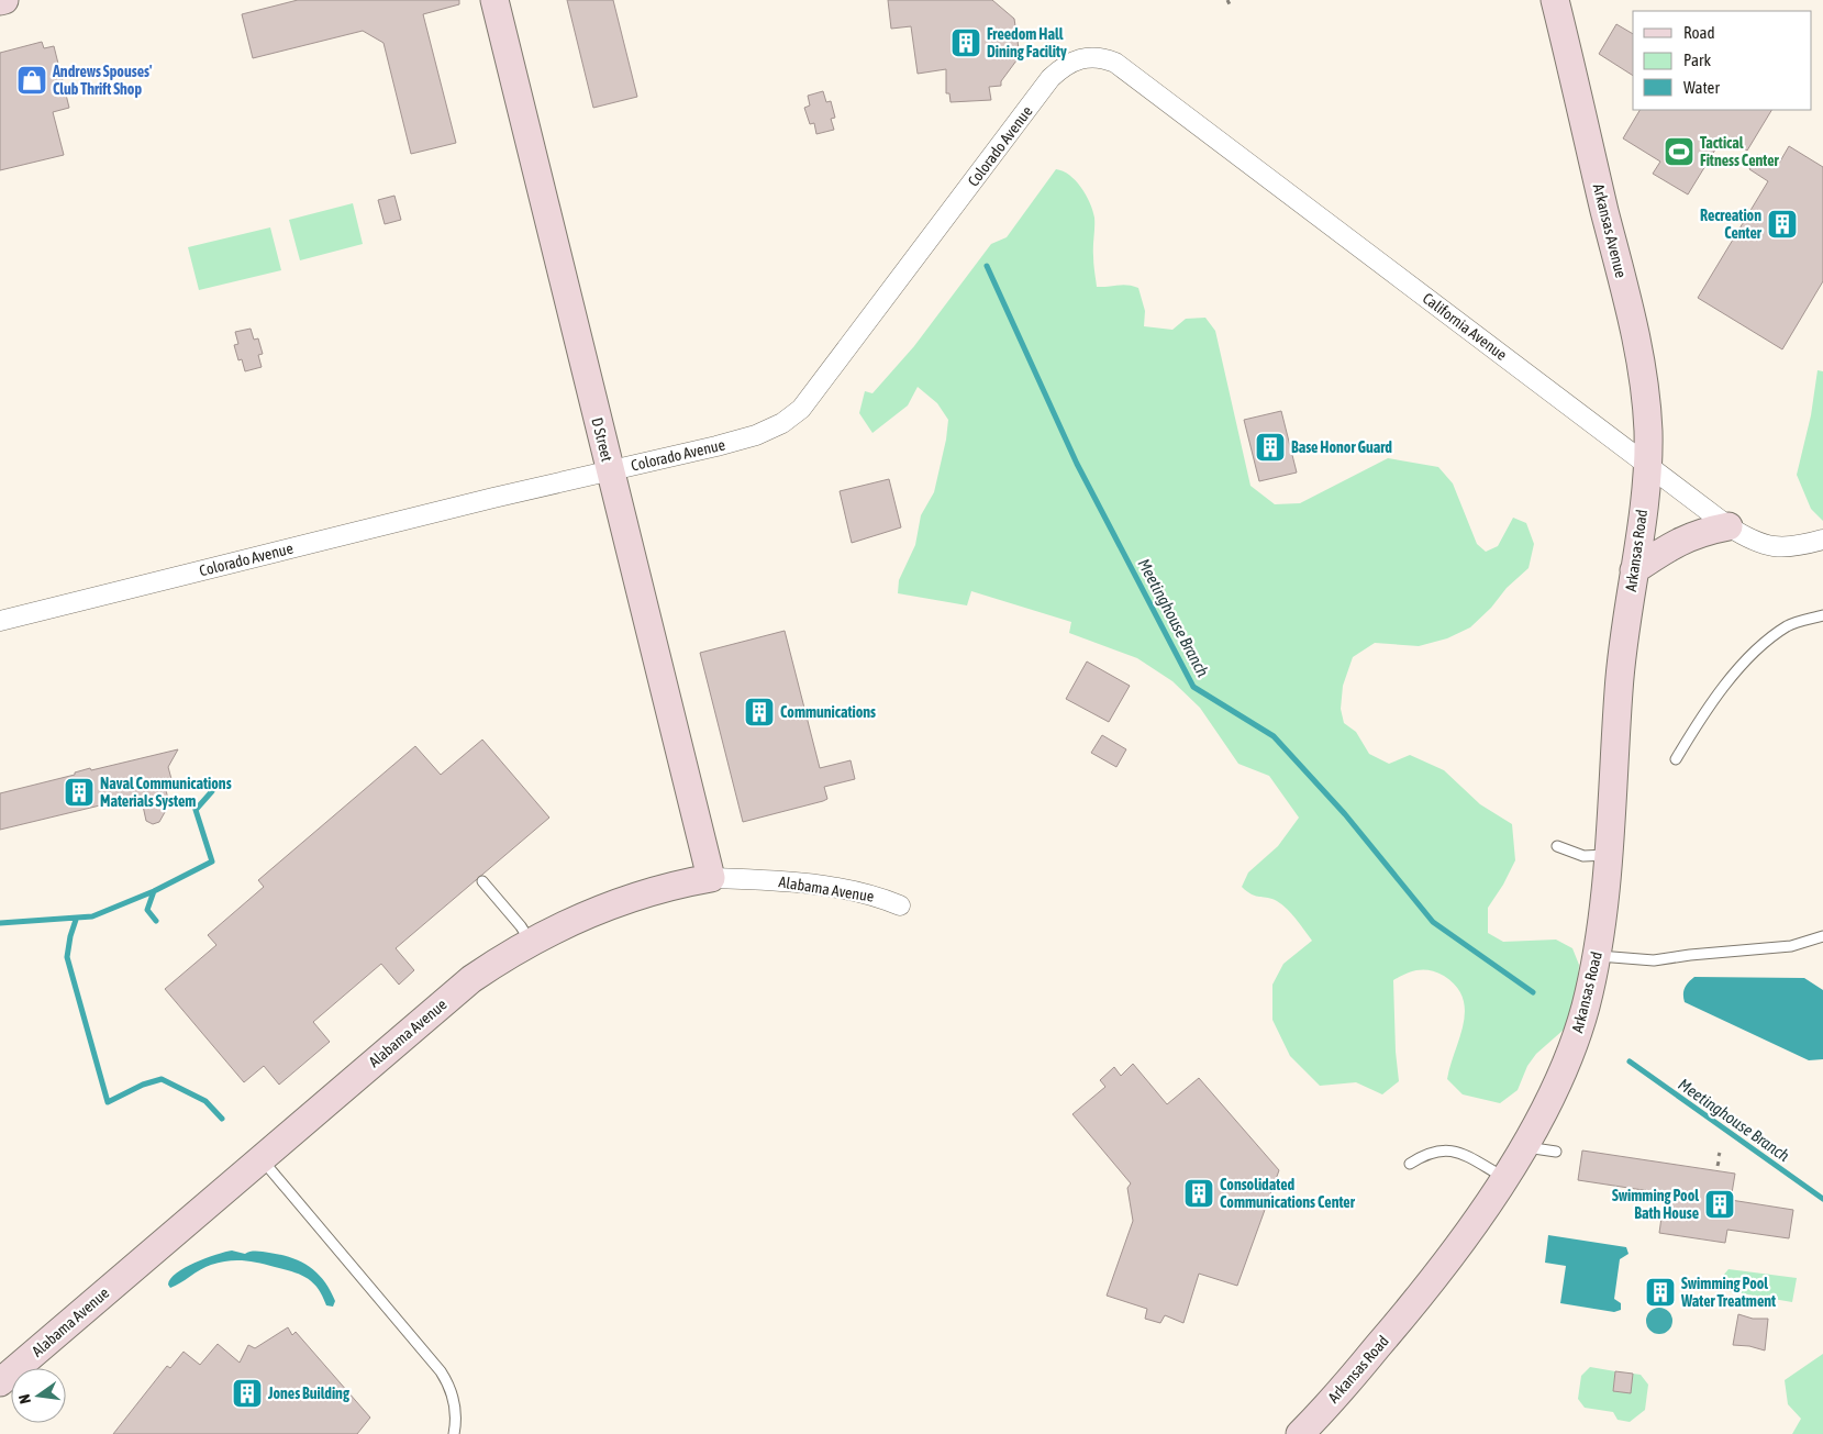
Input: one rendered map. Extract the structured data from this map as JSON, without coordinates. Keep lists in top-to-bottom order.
{
  "streets": {
    "street": [
      "Colorado Avenue",
      "Arkansas Avenue",
      "California Avenue",
      "D Street",
      "Arkansas Road",
      "Alabama Avenue"
    ]
  },
  "crossings": [
    ["Colorado Avenue", "California Avenue"],
    ["Colorado Avenue", "D Street"],
    ["Arkansas Avenue", "California Avenue"],
    ["Arkansas Avenue", "Arkansas Road"],
    ["California Avenue", "Arkansas Road"],
    ["D Street", "Alabama Avenue"]
  ],
  "water": ["Meetinghouse Branch"],
  "places": {
    "building": [
      "Freedom Hall Dining Facility",
      "Recreation Center",
      "Base Honor Guard",
      "Communications",
      "Naval Communications Materials System",
      "Consolidated Communications Center",
      "Swimming Pool Bath House",
      "Swimming Pool Water Treatment",
      "Jones Building"
    ],
    "shop": ["Andrews Spouses' Club Thrift Shop"],
    "sports": ["Tactical Fitness Center"]
  },
  "legend": ["Road", "Park", "Water"],
  "north": "left"
}
